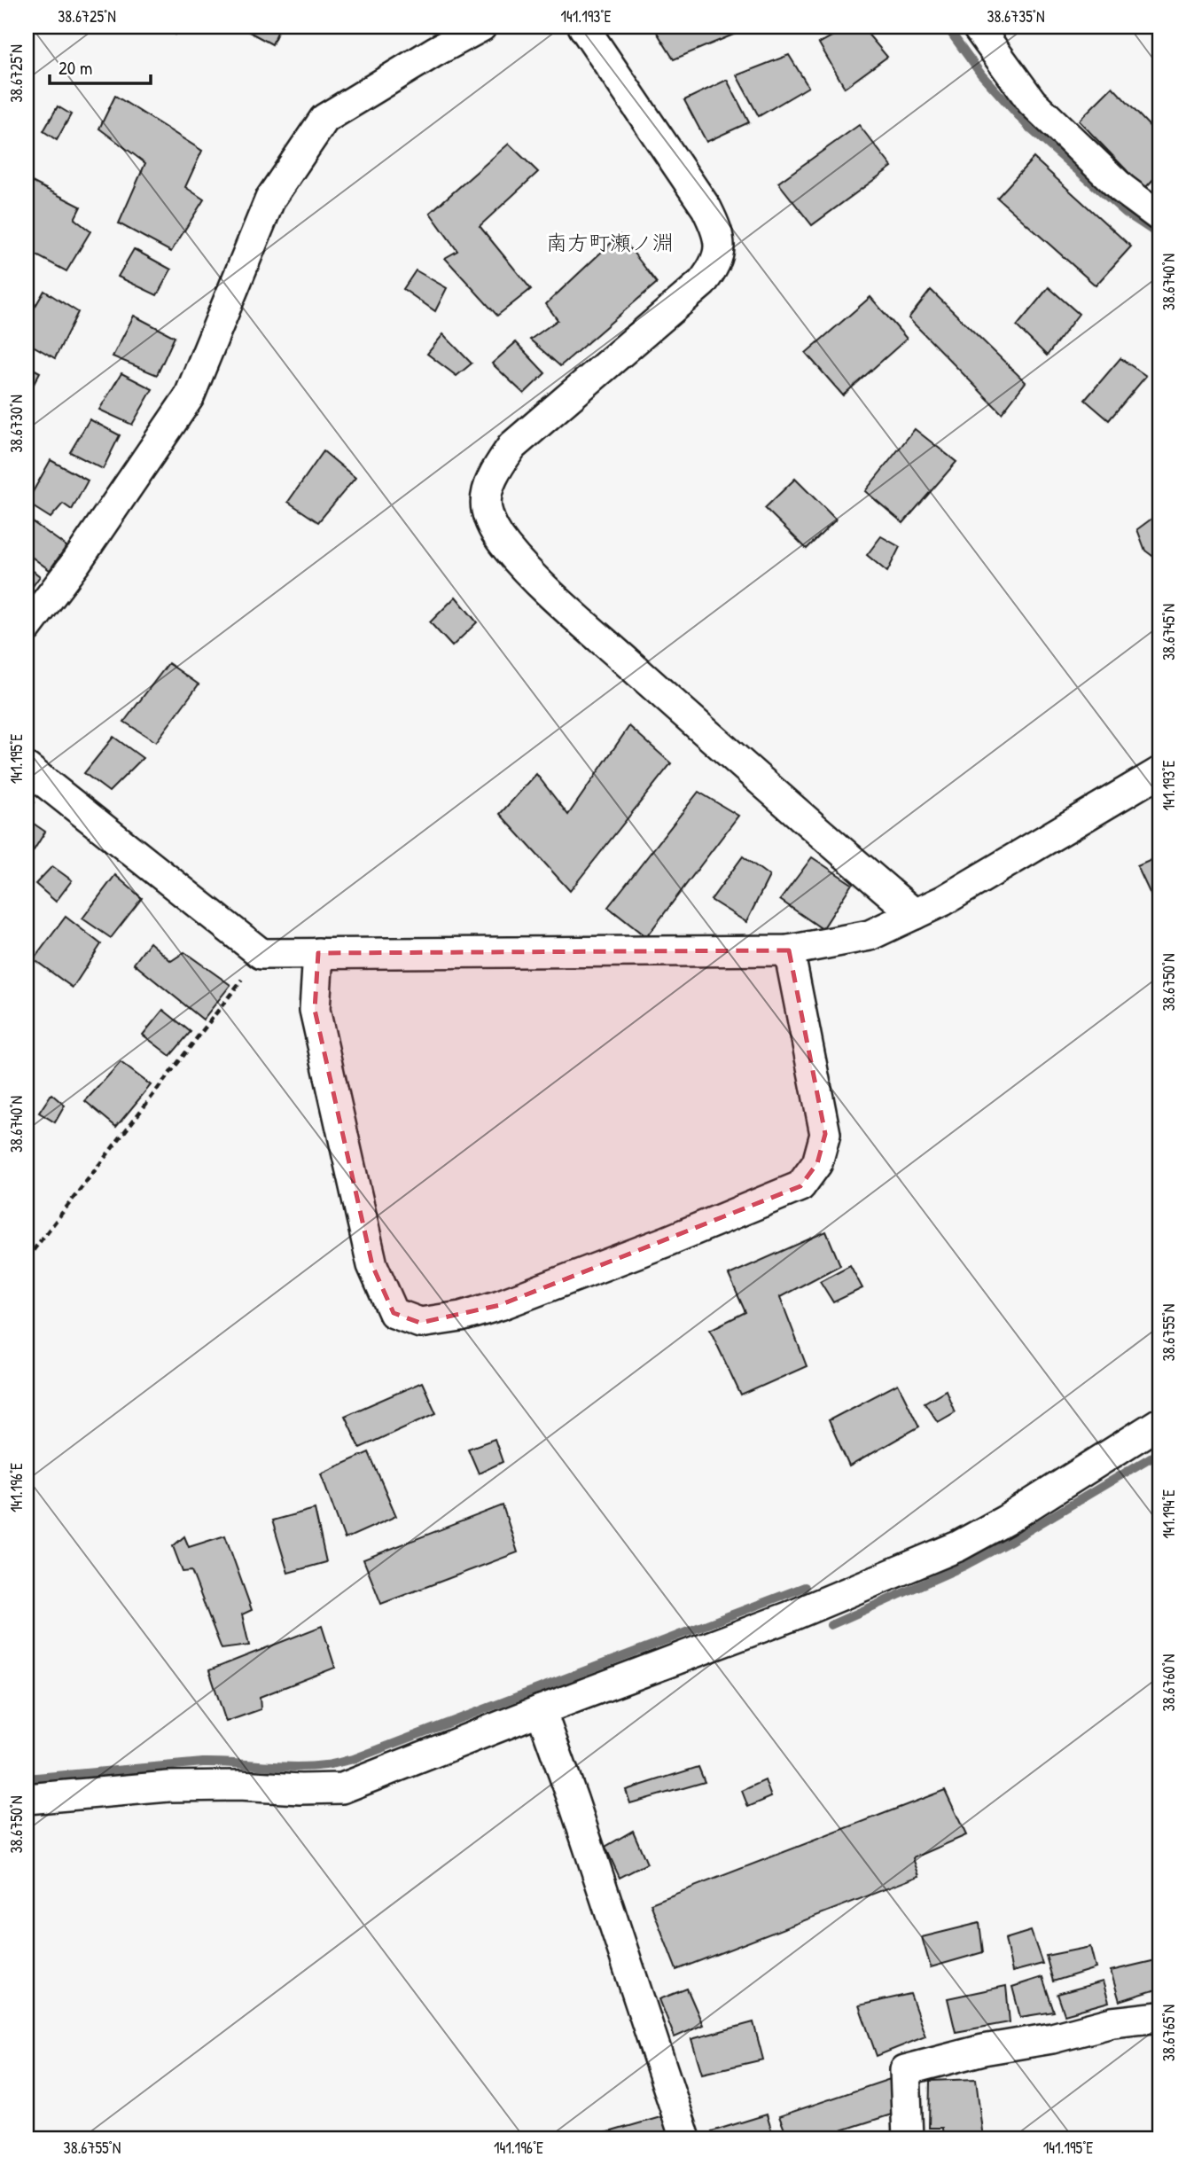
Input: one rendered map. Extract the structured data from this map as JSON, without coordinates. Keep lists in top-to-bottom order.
{
  "districts": ["南方町瀬ノ淵"],
  "scale_bar": "20 m",
  "coordinates": [
    "38.6725°N",
    "141.193°E",
    "38.6735°N",
    "38.6740°N",
    "38.6730°N",
    "38.6745°N",
    "141.195°E",
    "38.6750°N",
    "38.6755°N",
    "141.196°E",
    "141.194°E",
    "38.6760°N",
    "38.6765°N"
  ]
}
